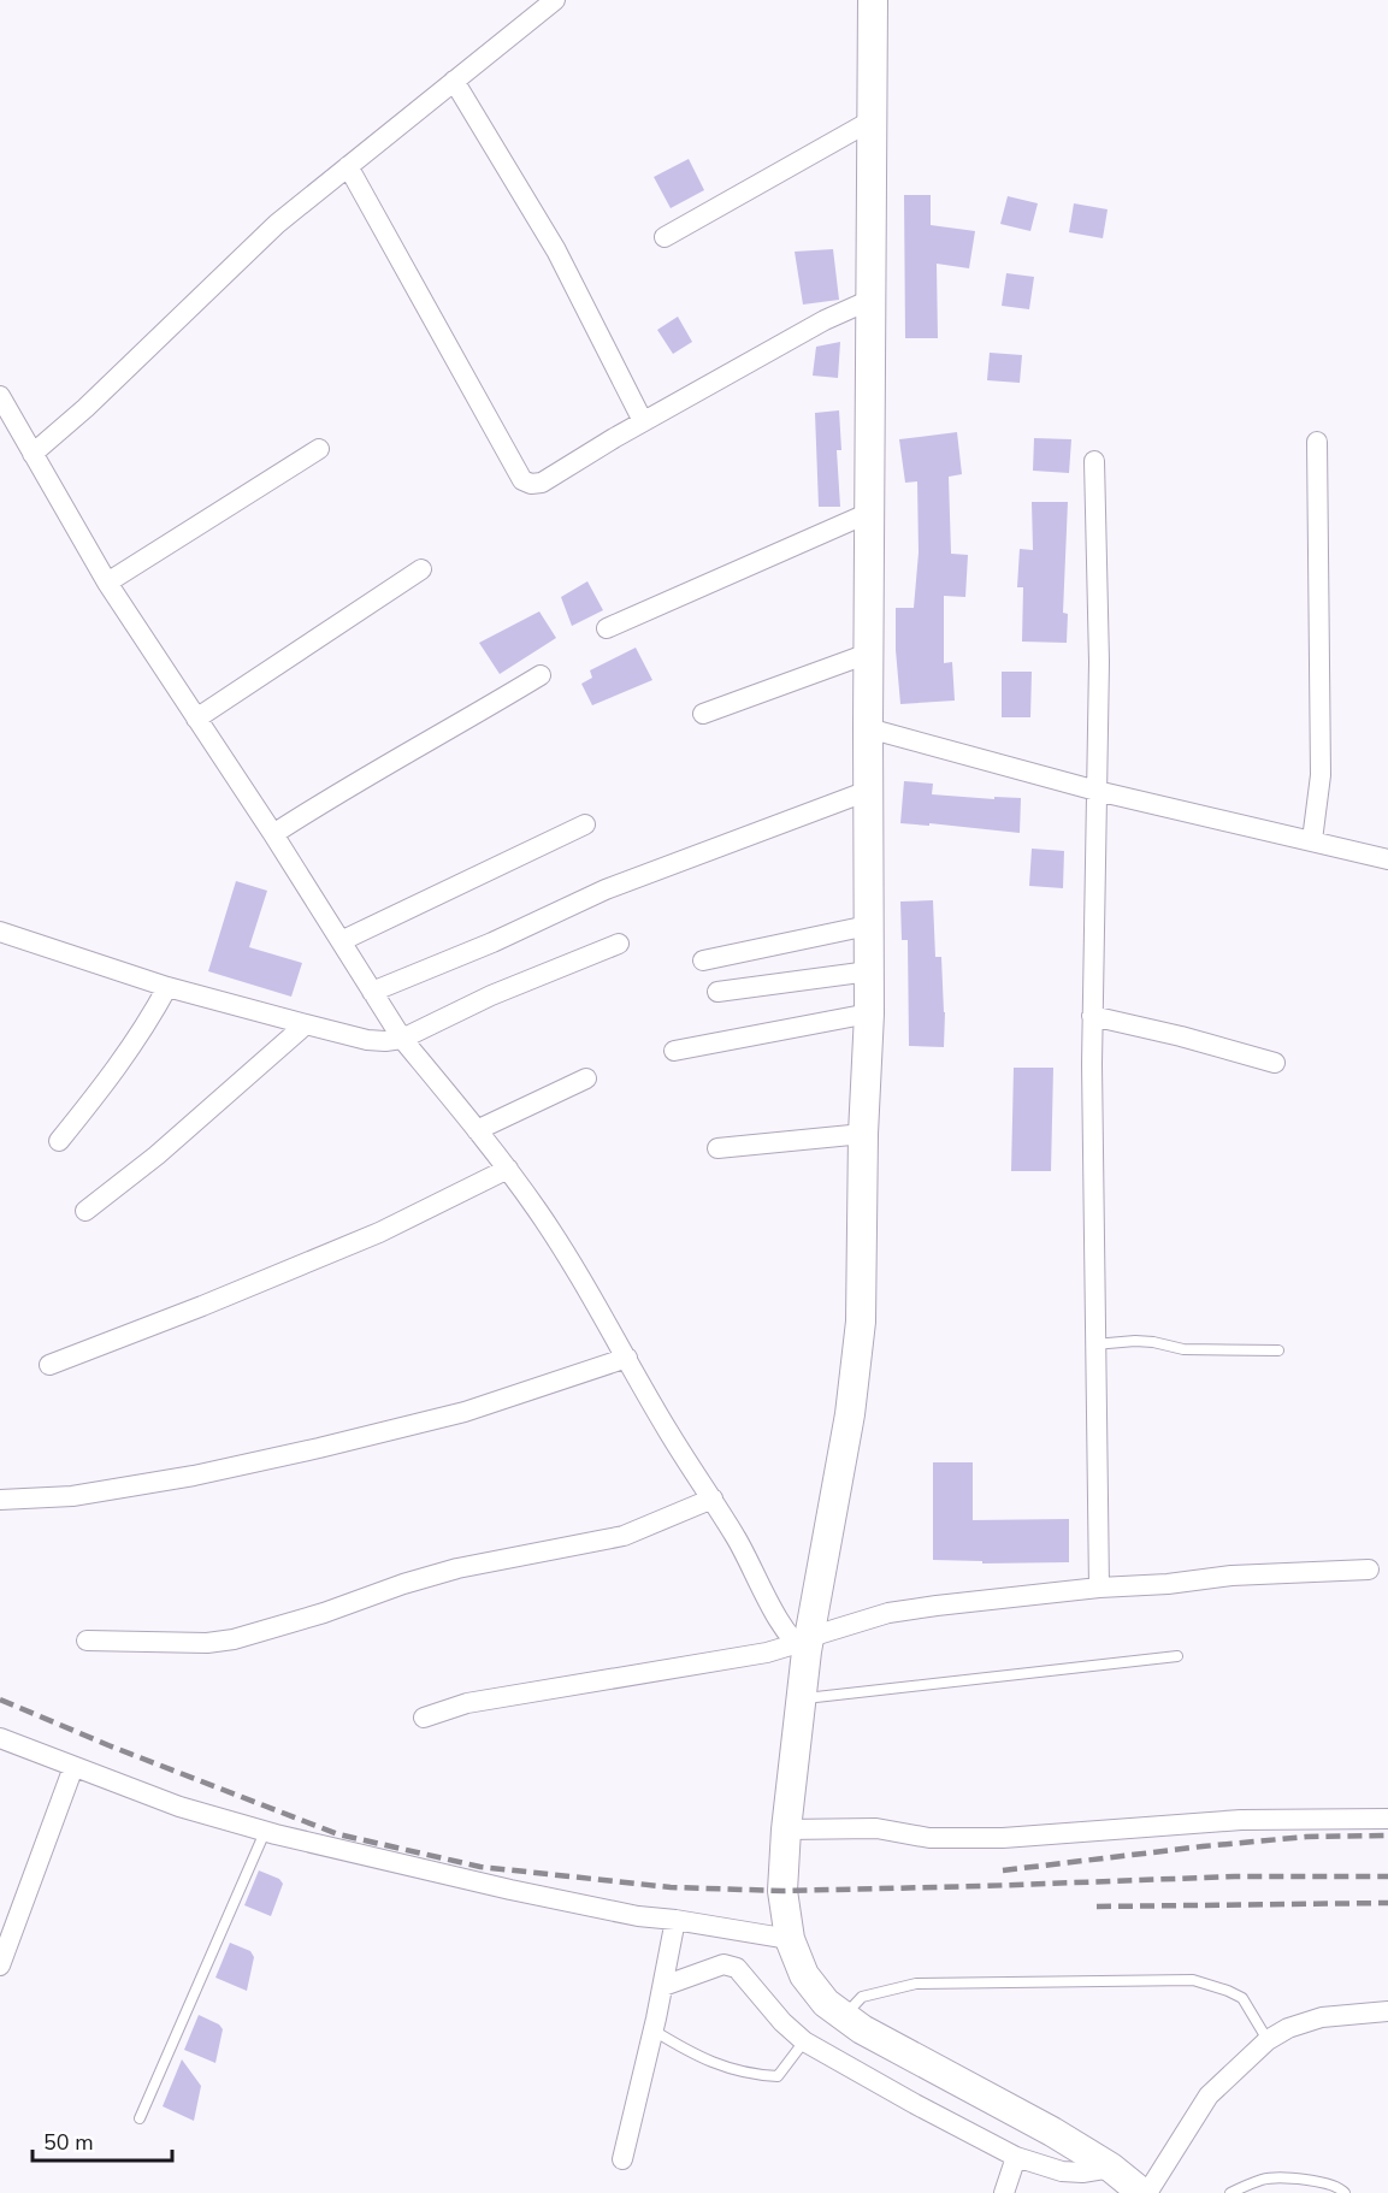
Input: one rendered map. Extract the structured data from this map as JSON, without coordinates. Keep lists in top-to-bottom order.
{
  "scale_bar": "50 m"
}
